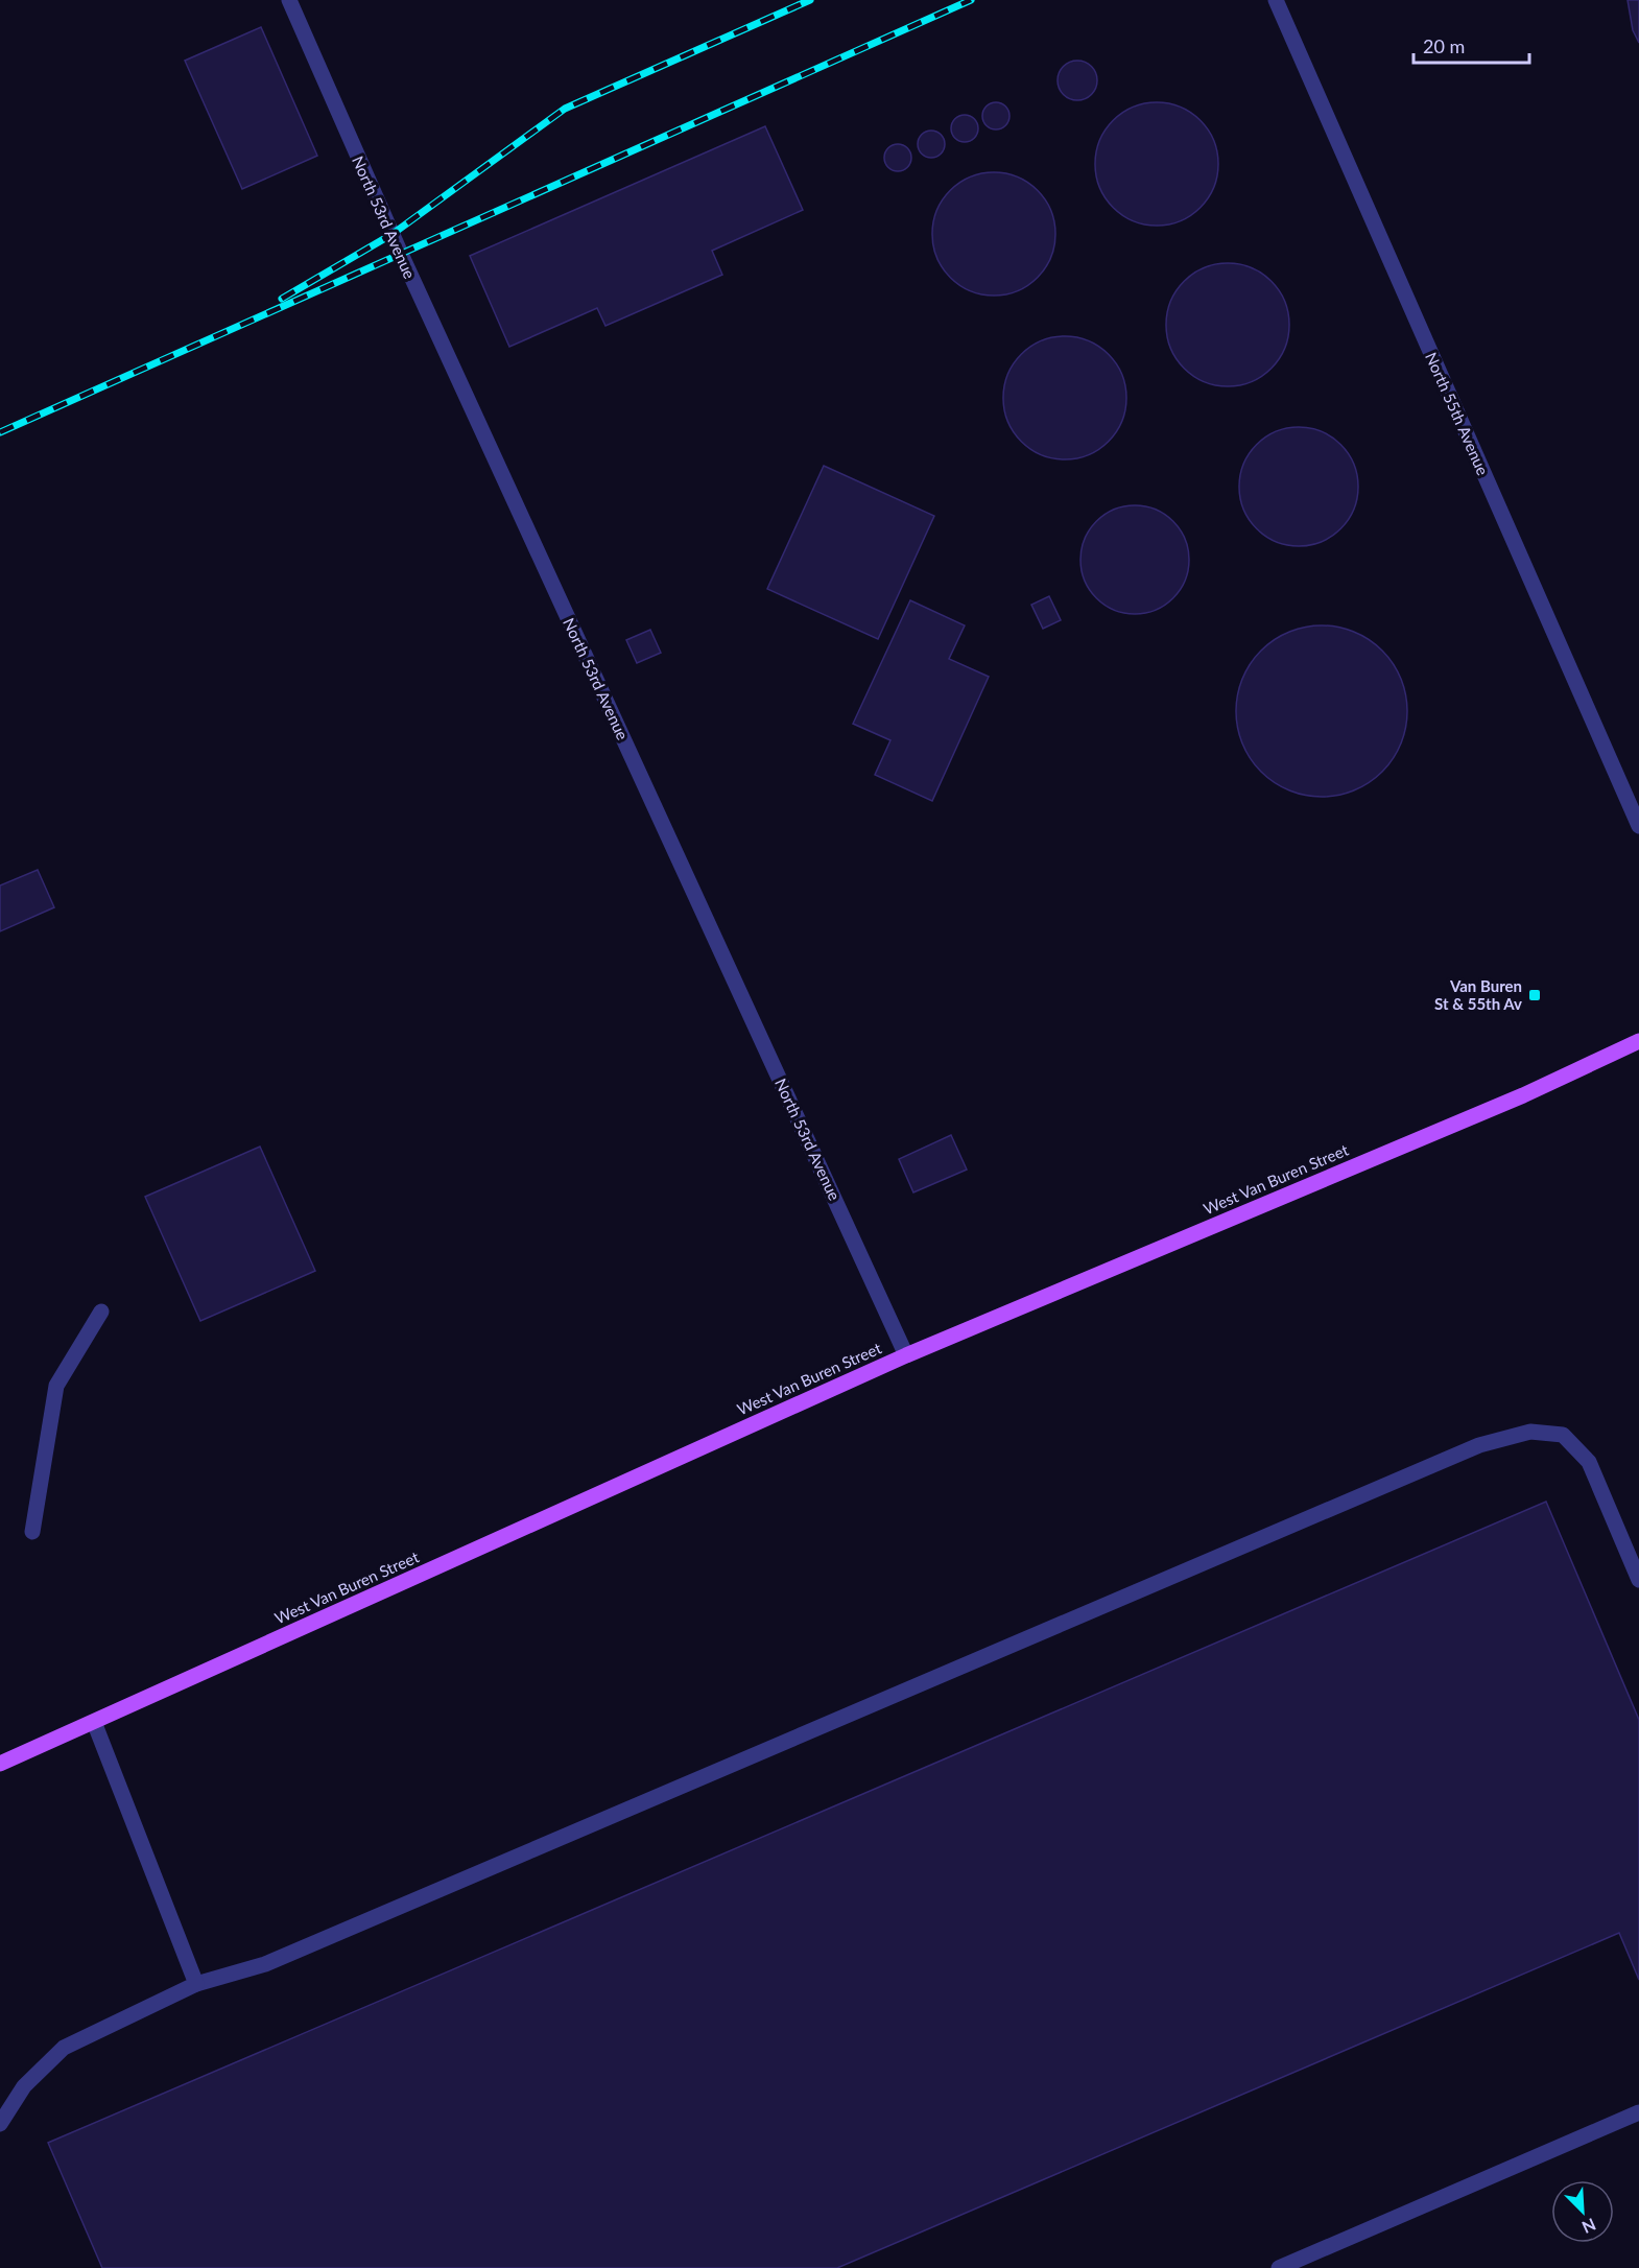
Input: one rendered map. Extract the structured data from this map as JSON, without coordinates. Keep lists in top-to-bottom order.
{
  "streets": {
    "main road": ["West Van Buren Street"],
    "street": ["North 53rd Avenue", "North 55th Avenue"]
  },
  "crossings": [
    ["North 53rd Avenue", "West Van Buren Street"]
  ],
  "places": {
    "transit": ["Van Buren St & 55th Av"]
  },
  "scale_bar": "20 m",
  "north": "bottom right"
}
